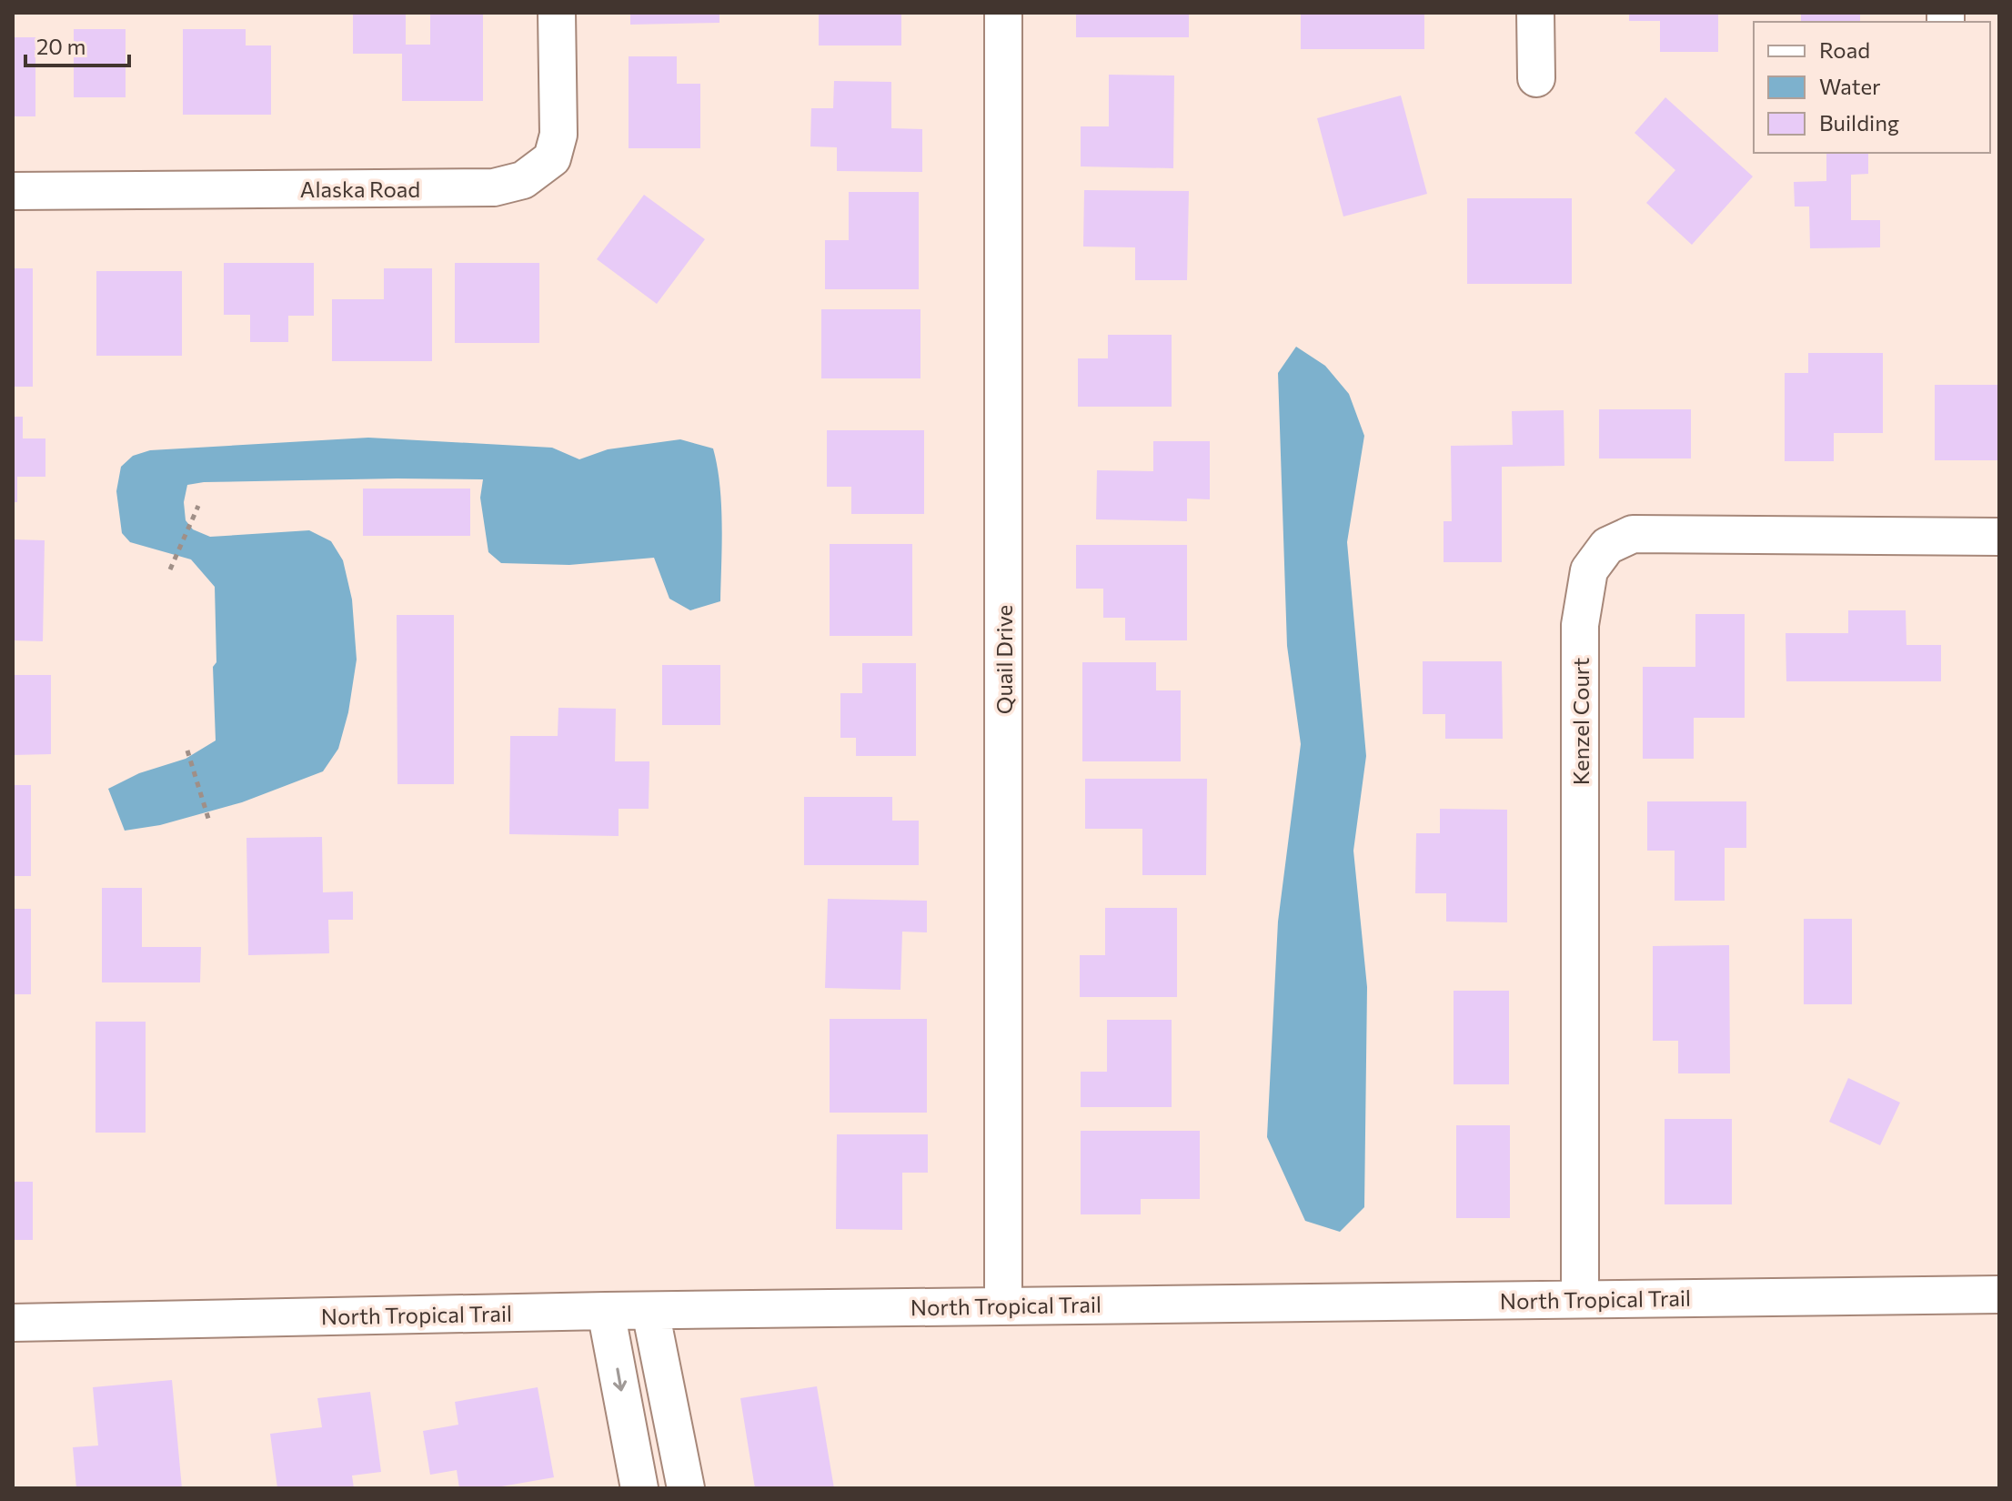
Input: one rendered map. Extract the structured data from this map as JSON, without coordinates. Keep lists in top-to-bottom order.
{
  "streets": {
    "street": [
      "Alaska Road",
      "Quail Drive",
      "Kenzel Court",
      "North Tropical Trail"
    ]
  },
  "crossings": [
    ["Quail Drive", "North Tropical Trail"],
    ["Kenzel Court", "North Tropical Trail"]
  ],
  "legend": ["Road", "Water", "Building"],
  "scale_bar": "20 m"
}
